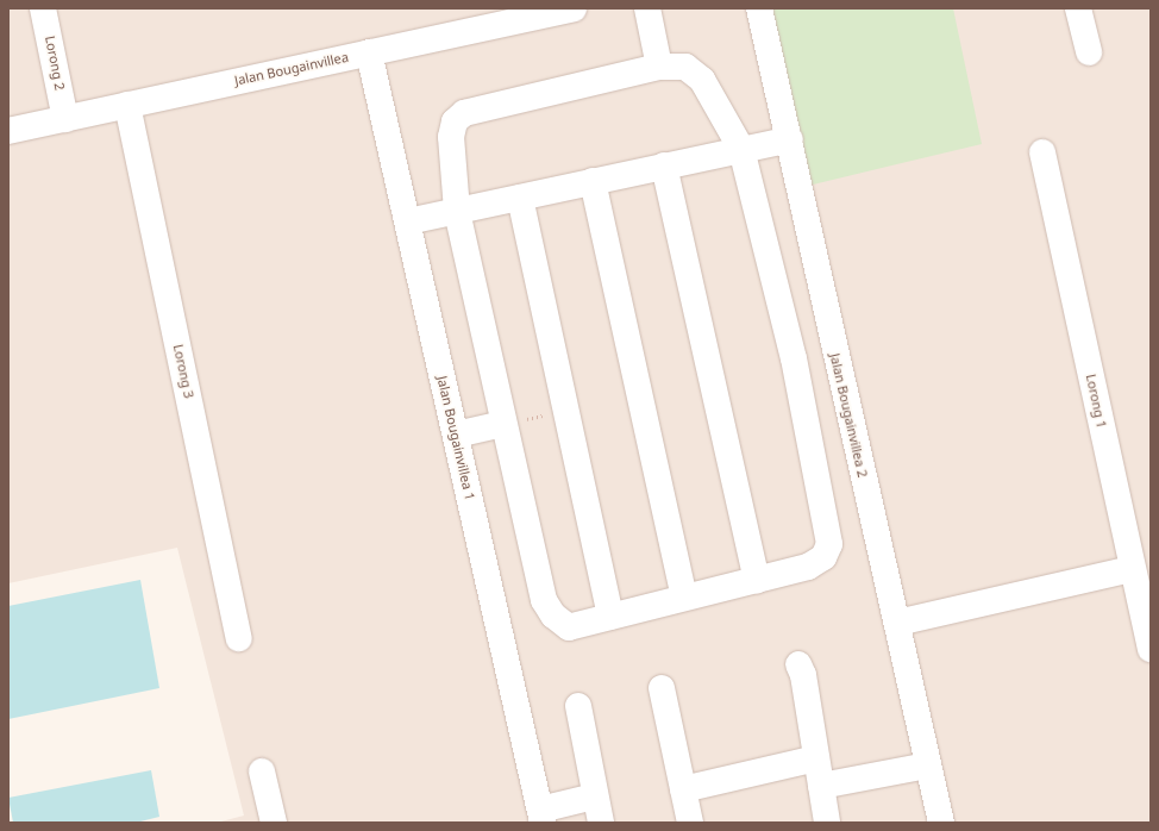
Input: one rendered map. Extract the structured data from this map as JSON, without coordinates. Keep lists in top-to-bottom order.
{
  "streets": {
    "street": [
      "Lorong 2",
      "Jalan Bougainvillea",
      "Lorong 3",
      "Lorong 1",
      "Jalan Bougainvillea 2",
      "Jalan Bougainvillea 1"
    ]
  },
  "crossings": [
    ["Lorong 2", "Jalan Bougainvillea"],
    ["Jalan Bougainvillea", "Lorong 3"],
    ["Jalan Bougainvillea", "Jalan Bougainvillea 1"]
  ]
}
